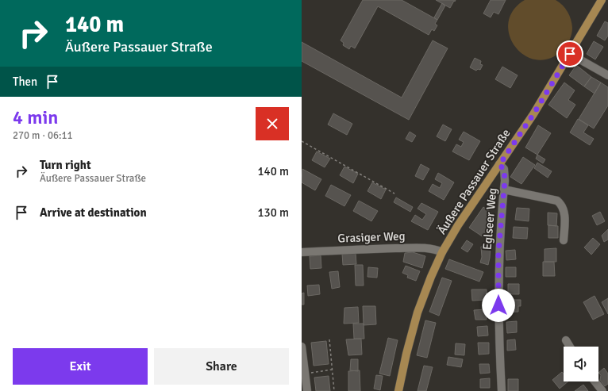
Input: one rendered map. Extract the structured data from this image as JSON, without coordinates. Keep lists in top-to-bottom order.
{
  "streets": {
    "main road": ["Äußere Passauer Straße"],
    "street": ["Eglseer Weg", "Grasiger Weg"]
  },
  "crossings": [
    ["Äußere Passauer Straße", "Eglseer Weg"],
    ["Äußere Passauer Straße", "Grasiger Weg"]
  ],
  "page": {
    "turn": ["140 m", "Äußere Passauer Straße"],
    "then": "Then",
    "heading": ["4 min", "270 m · 06:11"],
    "list": [
      {
        "name": "Turn right",
        "note": "Äußere Passauer Straße",
        "value": "140 m"
      },
      {
        "name": "Arrive at destination",
        "value": "130 m"
      }
    ],
    "buttons": ["Exit", "Share"]
  }
}
